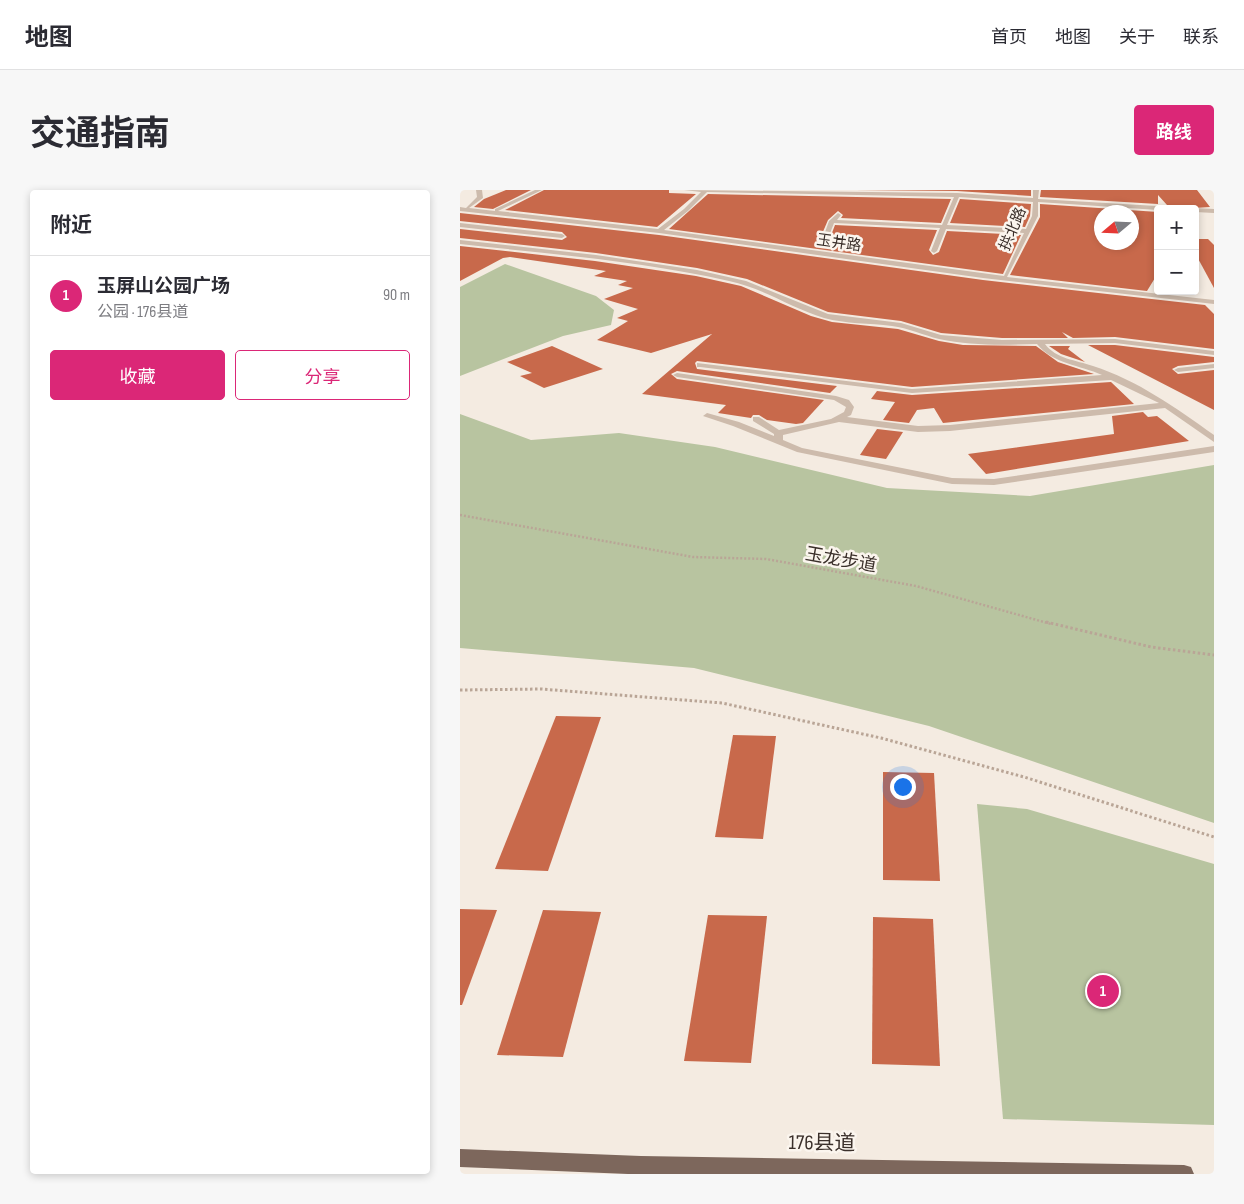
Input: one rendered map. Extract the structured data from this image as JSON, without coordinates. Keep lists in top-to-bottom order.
{
  "streets": {
    "main road": ["176县道"],
    "street": ["拱北路", "玉井路"],
    "path": ["玉龙步道"]
  },
  "crossings": [
    ["拱北路", "玉井路"]
  ],
  "north": "left",
  "page": {
    "header": "地图",
    "nav": [
      "首页",
      "地图",
      "关于",
      "联系"
    ],
    "title": "交通指南",
    "buttons": [
      "路线",
      ["收藏", "分享"]
    ],
    "heading": "附近",
    "map_buttons": ["+", "−"],
    "list": [
      {
        "mark": "1",
        "name": "玉屏山公园广场",
        "note": "公园 · 176县道",
        "value": "90 m"
      }
    ],
    "pins": "1"
  }
}
